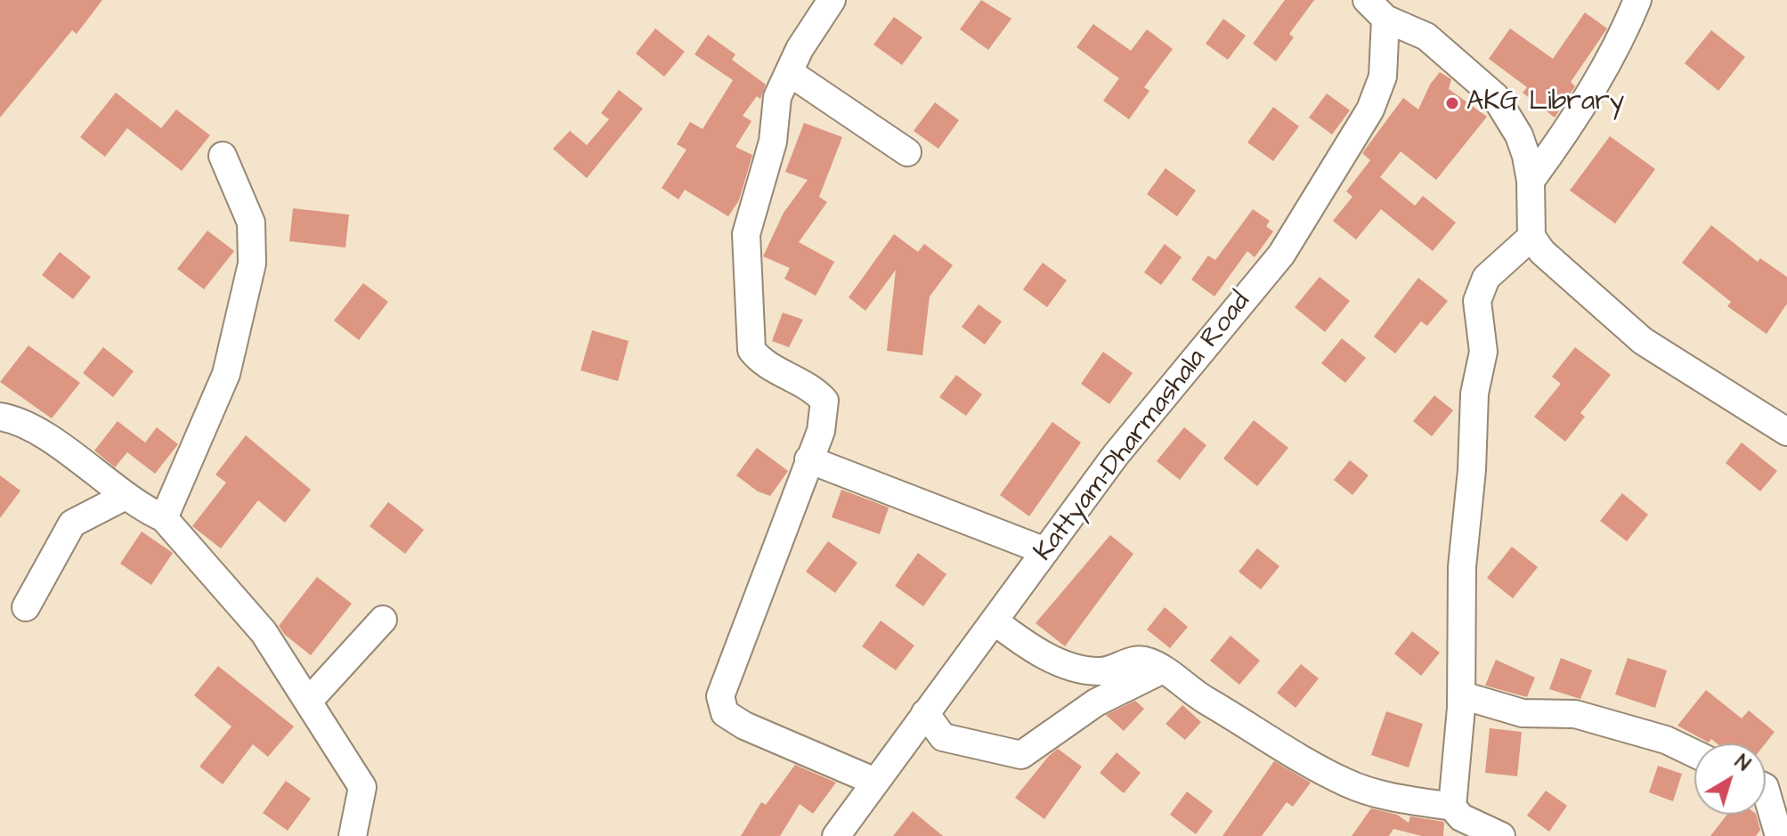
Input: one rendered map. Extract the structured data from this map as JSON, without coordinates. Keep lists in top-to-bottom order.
{
  "streets": {
    "street": ["Kattyam-Dharmashala Road"]
  },
  "places": ["AKG Library"],
  "north": "top right"
}
